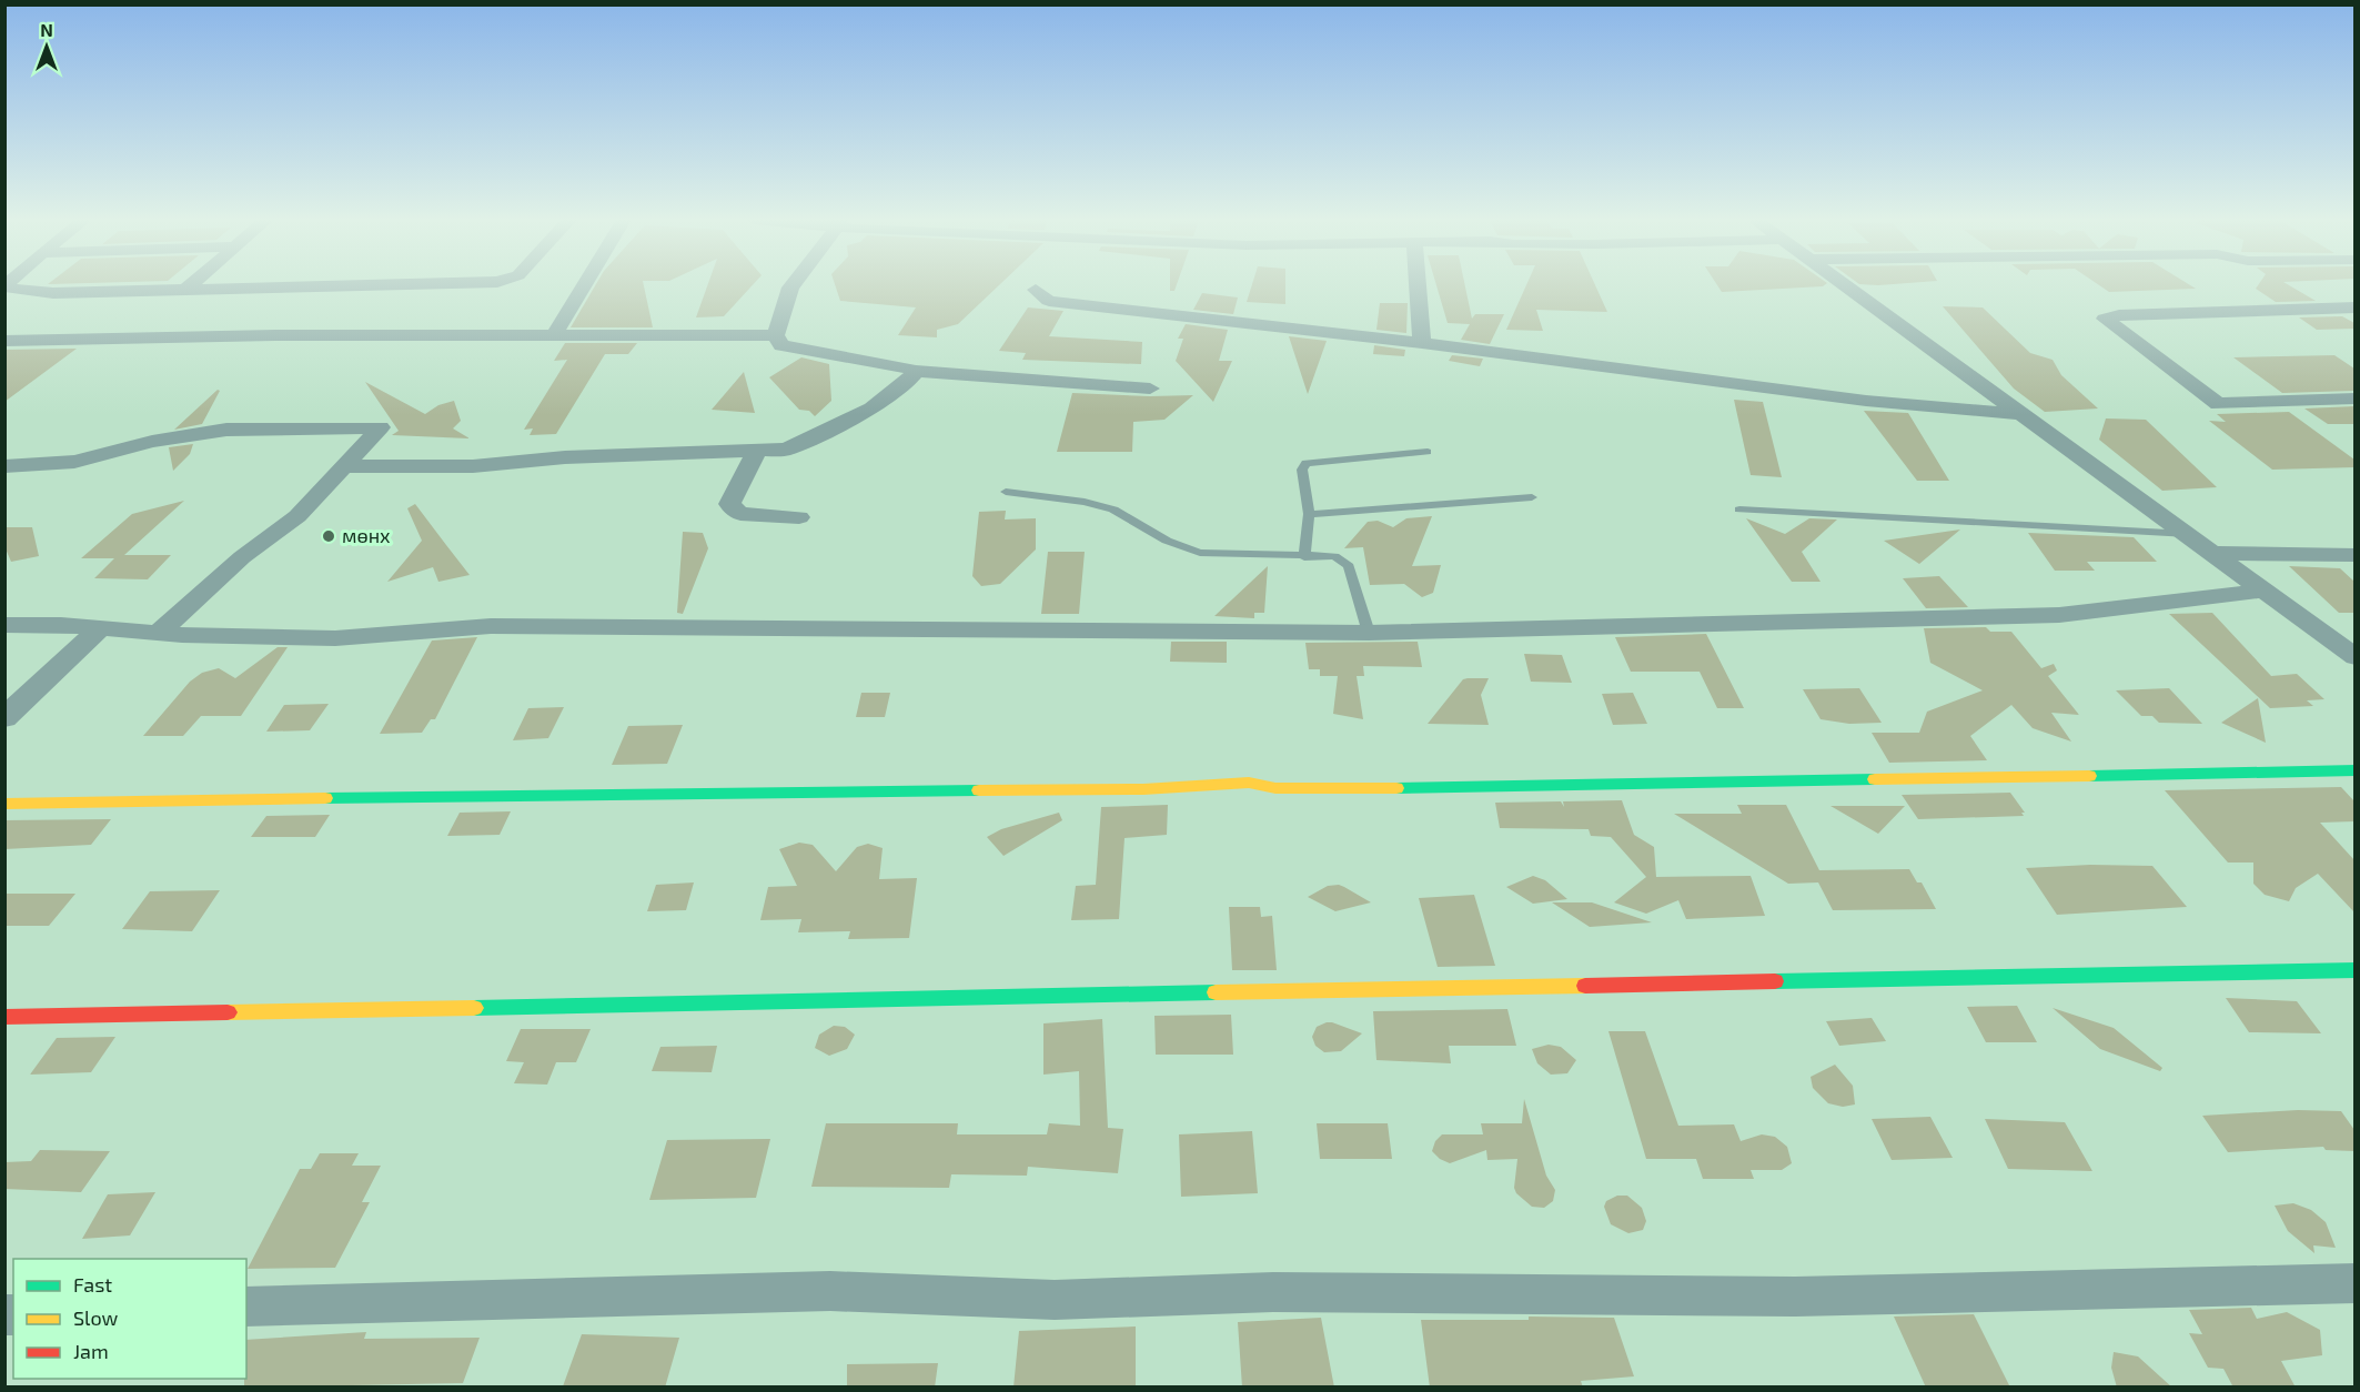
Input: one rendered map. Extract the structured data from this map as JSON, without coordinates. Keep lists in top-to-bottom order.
{
  "places": ["мөнх"],
  "legend": ["Fast", "Slow", "Jam"],
  "north": "top"
}
